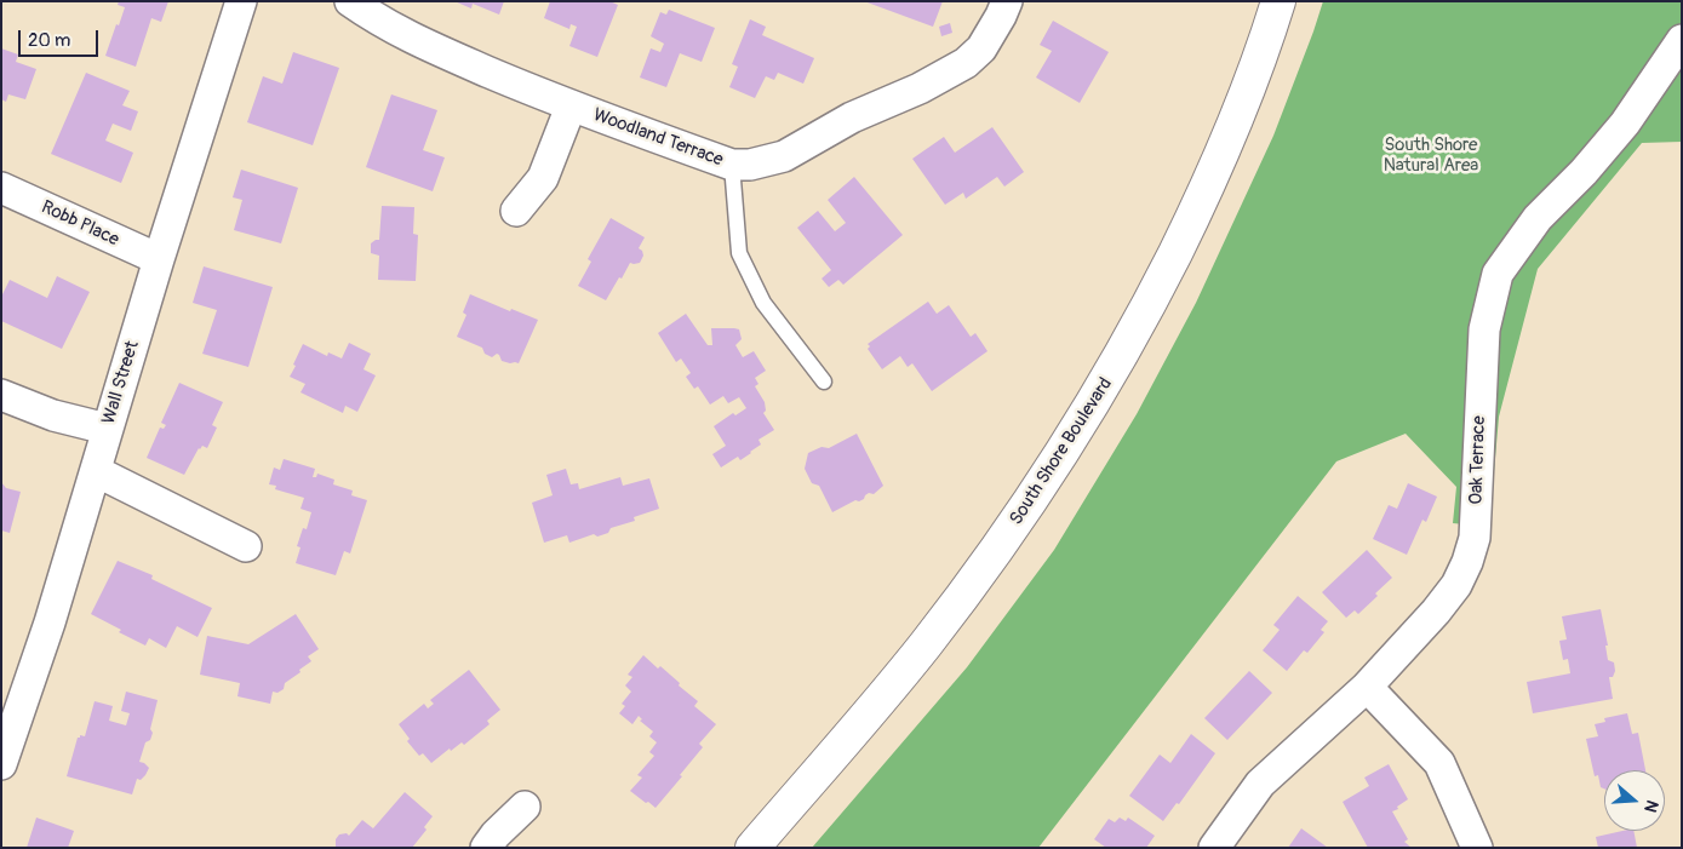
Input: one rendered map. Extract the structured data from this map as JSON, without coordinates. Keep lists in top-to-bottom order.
{
  "streets": {
    "main road": ["South Shore Boulevard"],
    "street": [
      "Woodland Terrace",
      "Robb Place",
      "Wall Street",
      "Oak Terrace"
    ]
  },
  "crossings": [
    ["Robb Place", "Wall Street"]
  ],
  "parks": ["South Shore Natural Area"],
  "scale_bar": "20 m",
  "north": "right"
}
